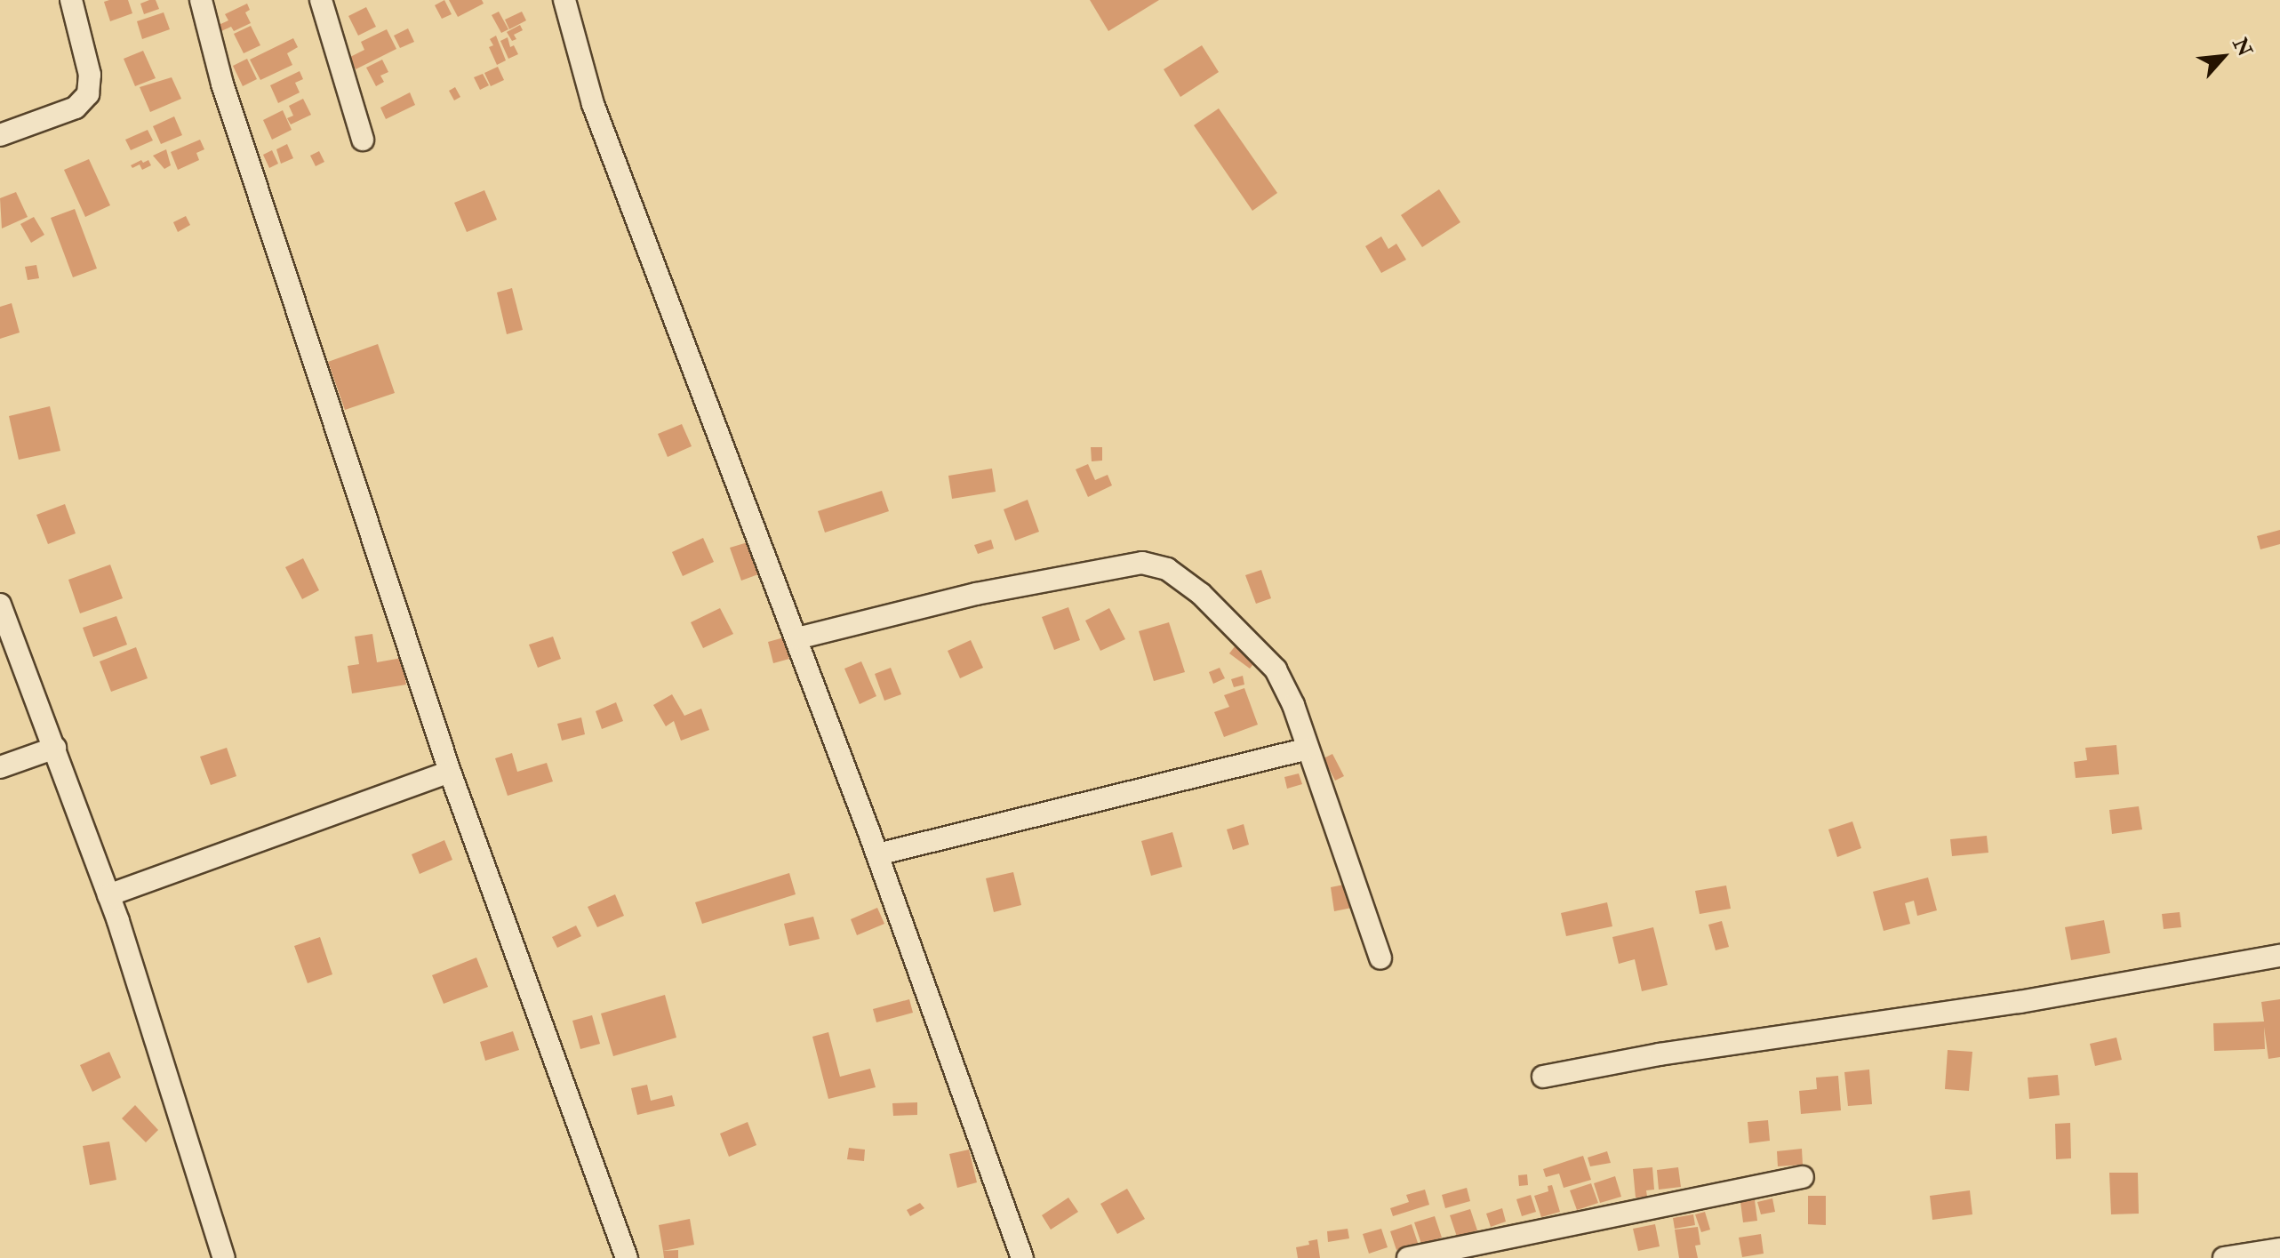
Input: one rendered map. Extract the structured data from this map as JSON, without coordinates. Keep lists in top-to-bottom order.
{
  "north": "top right"
}
